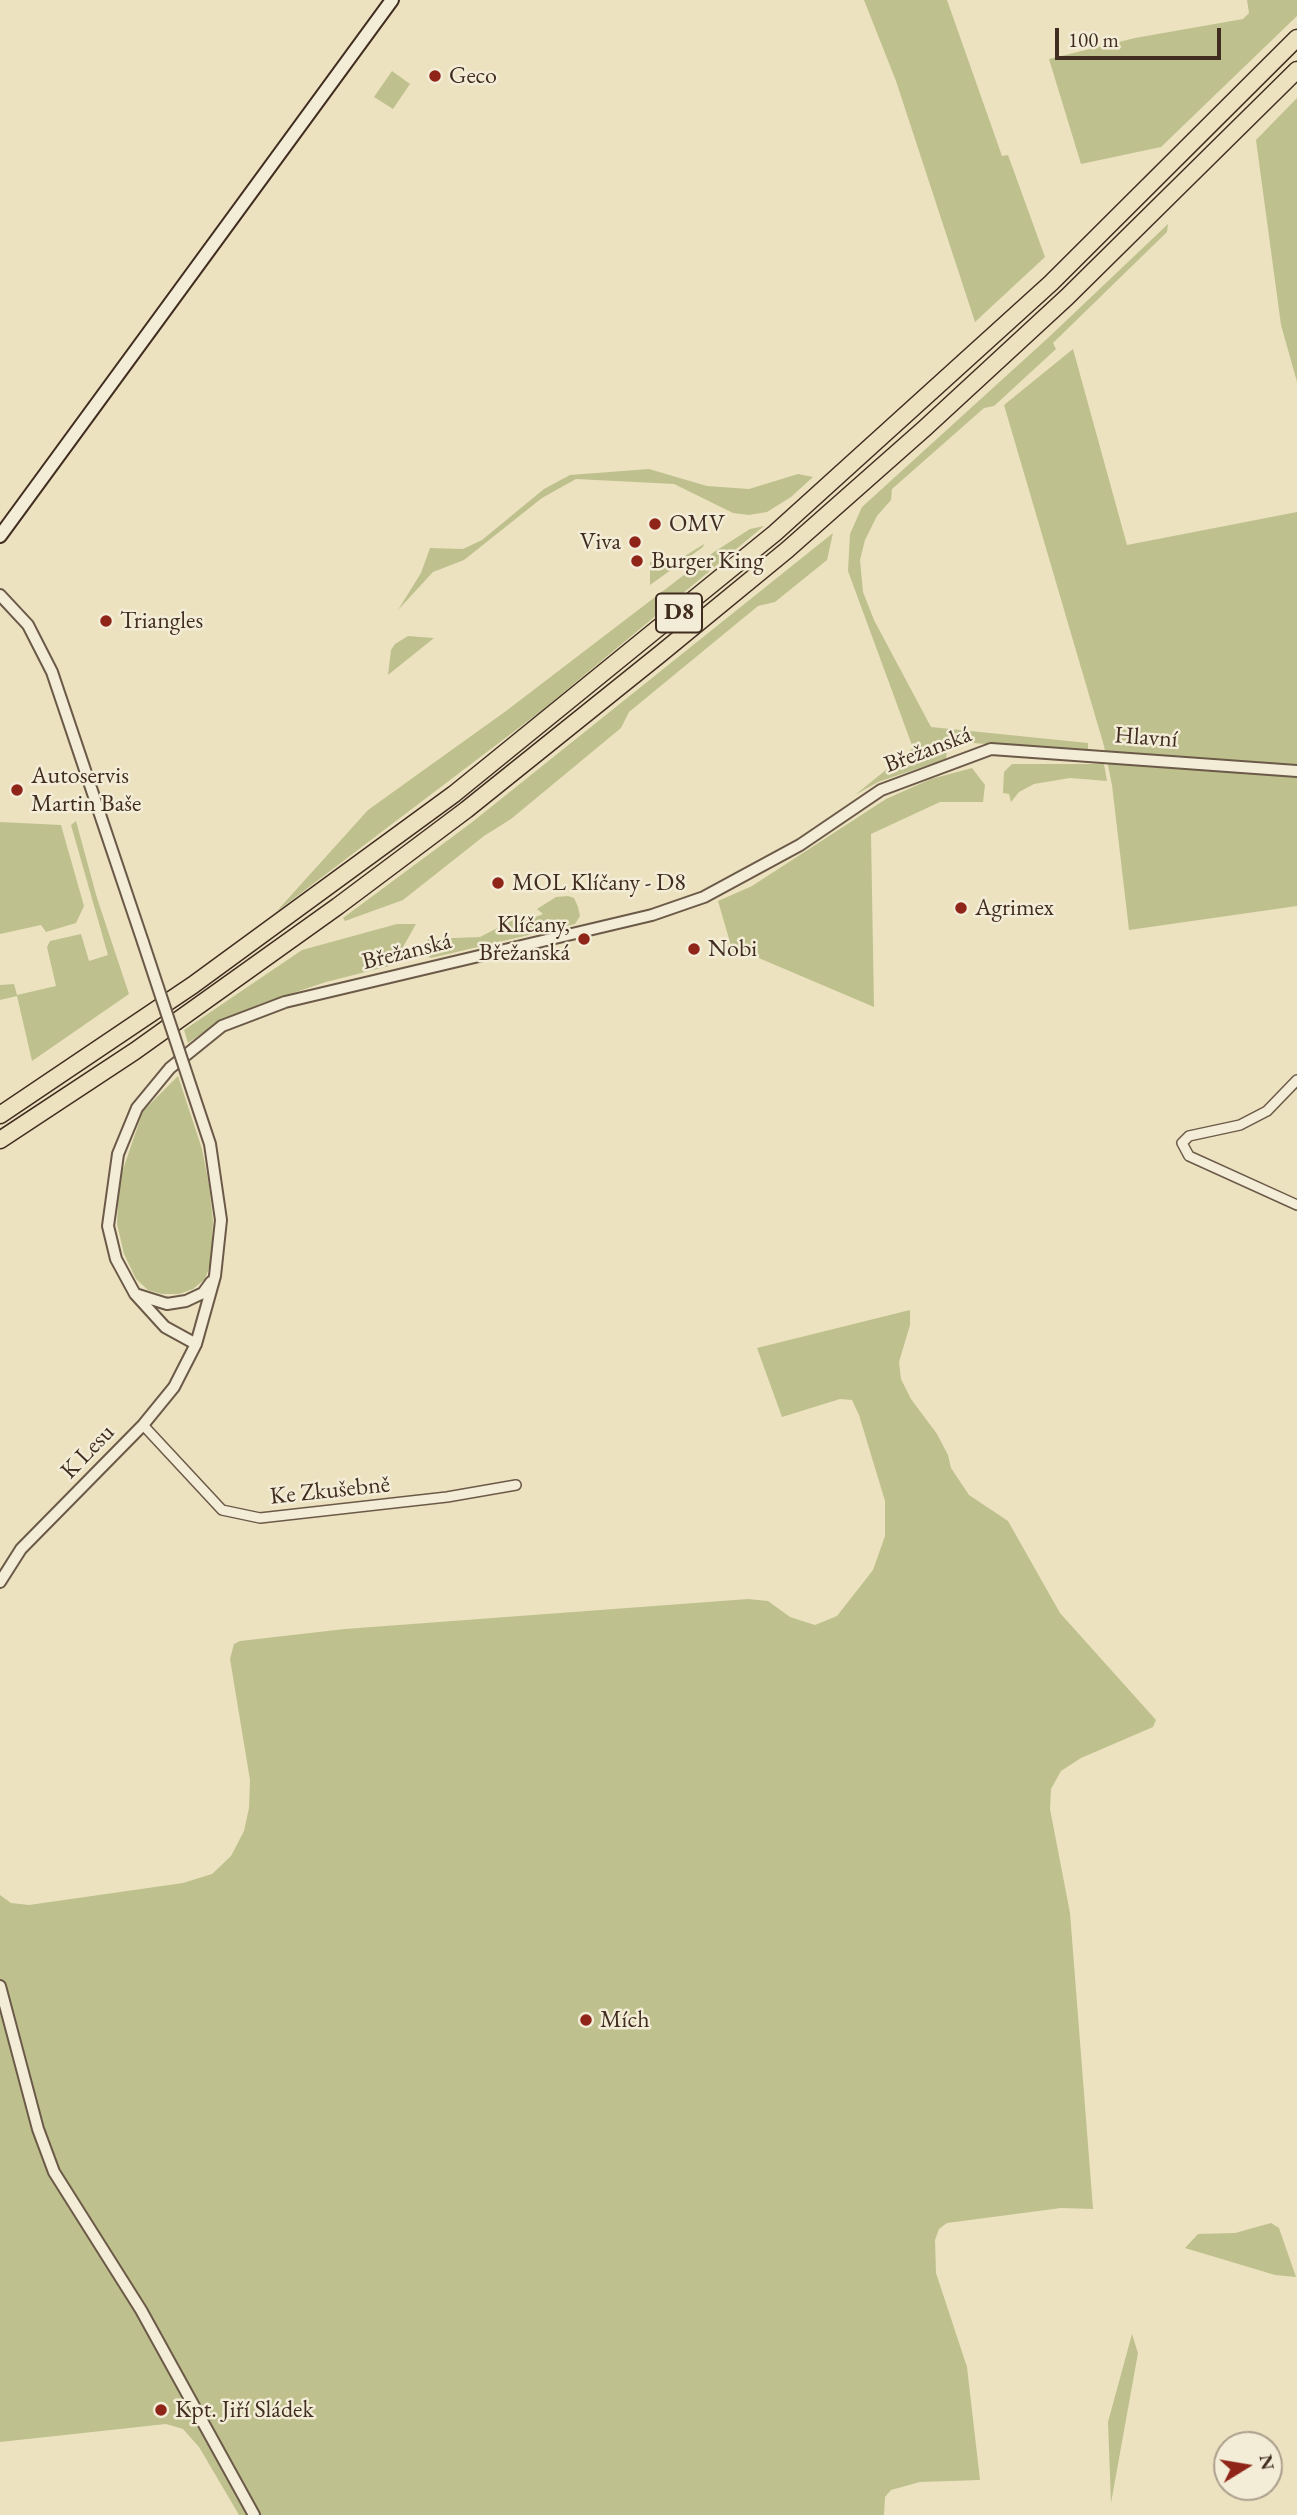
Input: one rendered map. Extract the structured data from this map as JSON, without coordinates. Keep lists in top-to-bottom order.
{
  "streets": {
    "highway": ["D8"],
    "street": [
      "Hlavní",
      "Břežanská",
      "K Lesu",
      "Ke Zkušebně"
    ]
  },
  "crossings": [
    ["Hlavní", "Břežanská"],
    ["Břežanská", "K Lesu"],
    ["K Lesu", "Ke Zkušebně"]
  ],
  "places": [
    "Geco",
    "OMV",
    "Viva",
    "Burger King",
    "Triangles",
    "Autoservis Martin Baše",
    "MOL Klíčany - D8",
    "Agrimex",
    "Klíčany, Břežanská",
    "Nobi",
    "Mích",
    "Kpt. Jiří Sládek"
  ],
  "scale_bar": "100 m",
  "north": "right"
}
